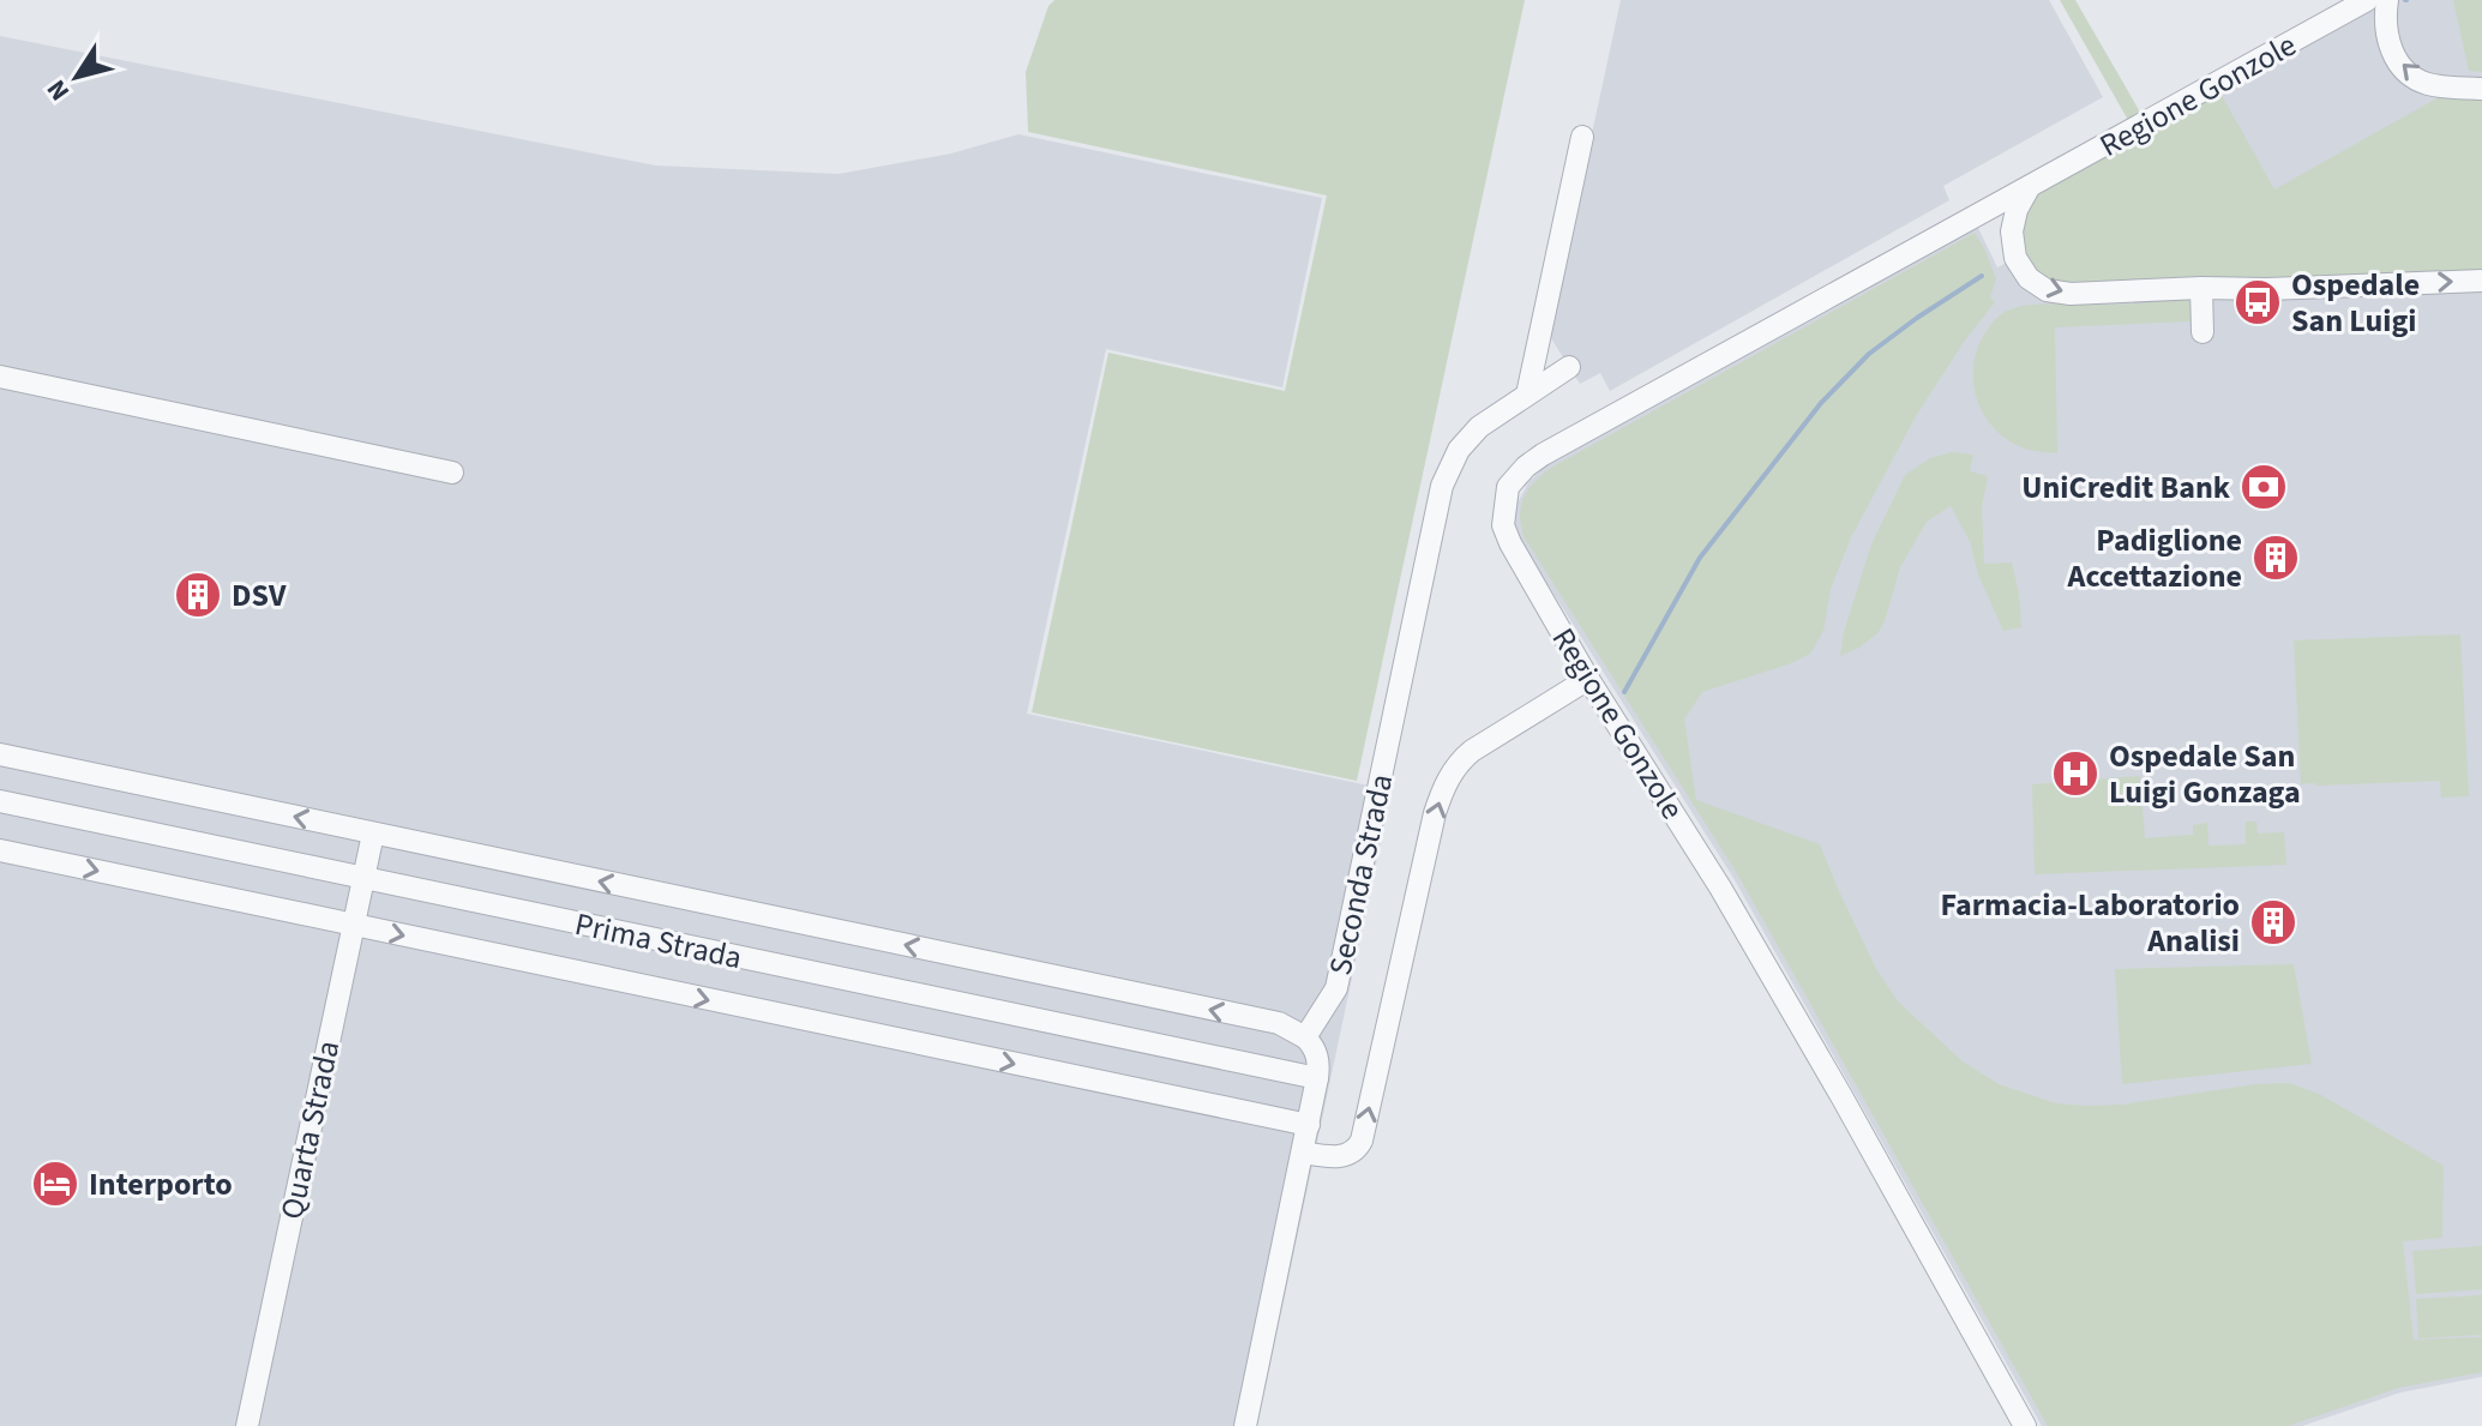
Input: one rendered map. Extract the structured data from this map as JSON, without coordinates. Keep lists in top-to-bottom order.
{
  "streets": {
    "street": [
      "Regione Gonzole",
      "Seconda Strada",
      "Prima Strada",
      "Quarta Strada"
    ]
  },
  "crossings": [
    ["Seconda Strada", "Prima Strada"],
    ["Prima Strada", "Quarta Strada"]
  ],
  "places": {
    "bus stop": ["Ospedale San Luigi"],
    "bank": ["UniCredit Bank"],
    "building": ["Padiglione Accettazione", "DSV", "Farmacia-Laboratorio Analisi"],
    "hospital": ["Ospedale San Luigi Gonzaga"],
    "hotel": ["Interporto"]
  },
  "north": "bottom left"
}
